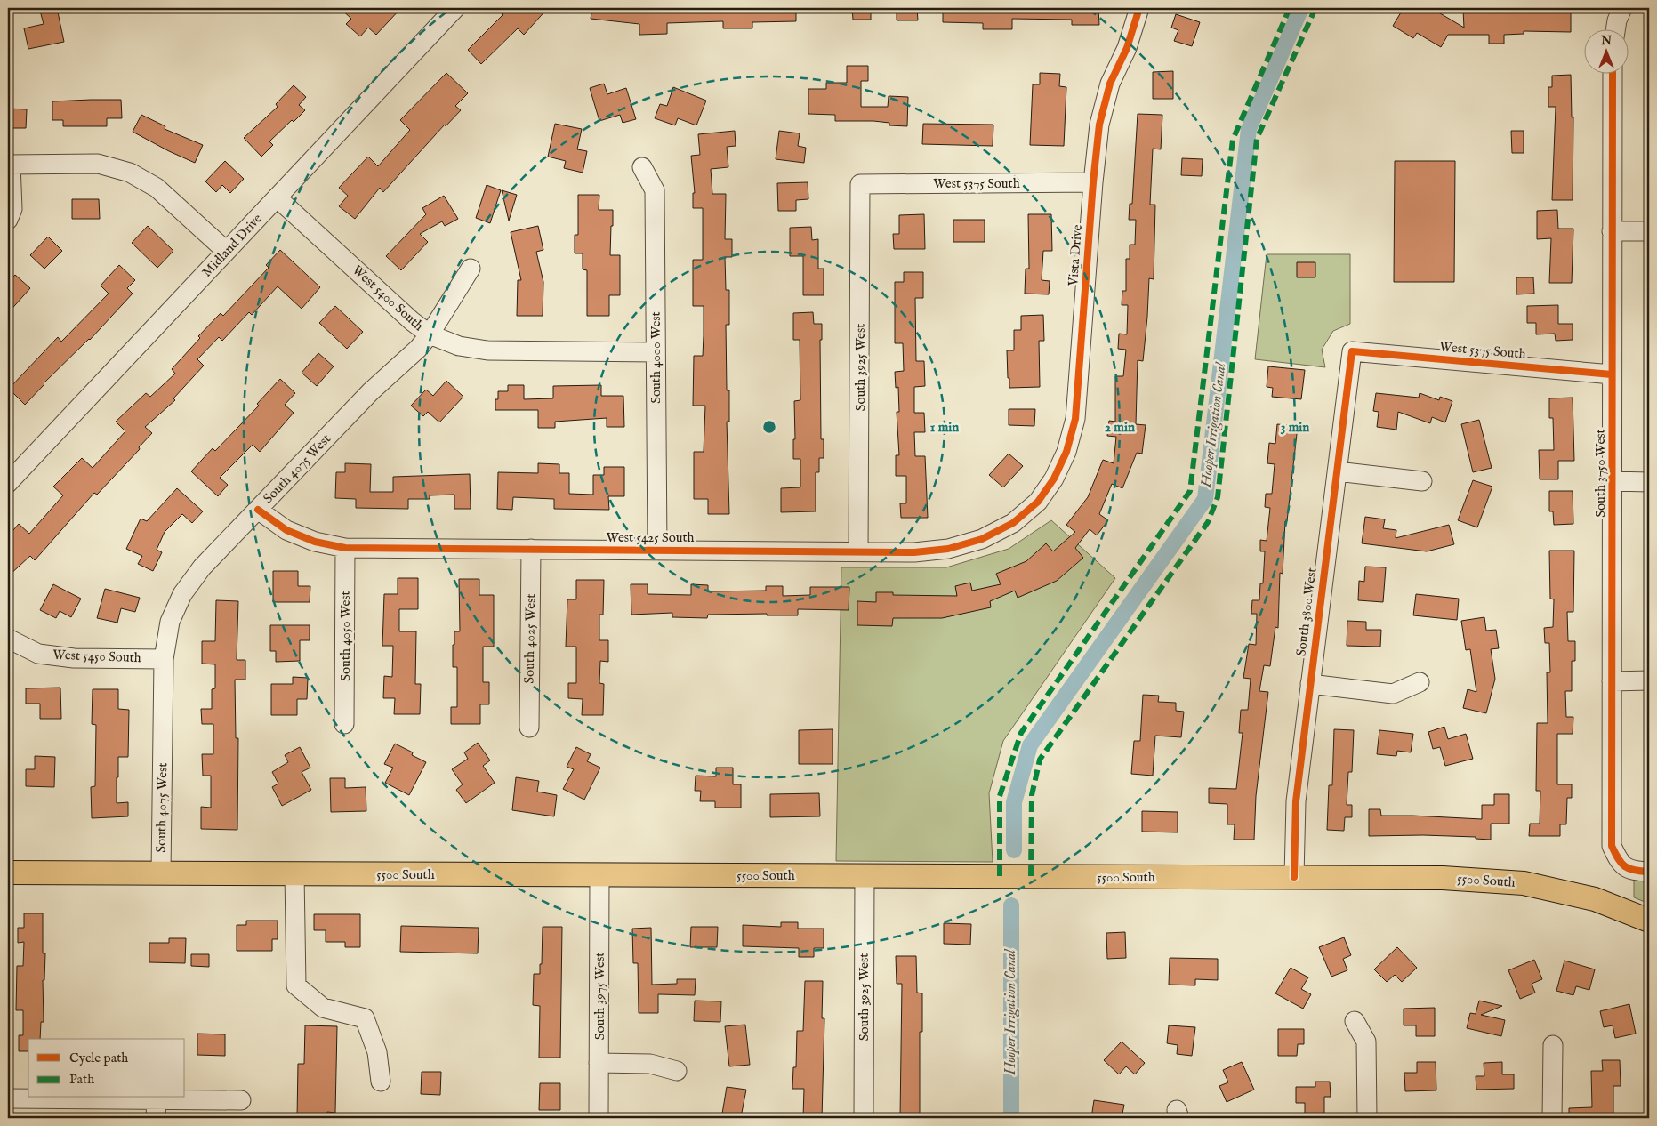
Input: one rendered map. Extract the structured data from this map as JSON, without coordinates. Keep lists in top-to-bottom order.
{
  "streets": {
    "main road": ["5500 South"],
    "street": [
      "West 5375 South",
      "Midland Drive",
      "Vista Drive",
      "West 5400 South",
      "South 4000 West",
      "South 3925 West",
      "South 4075 West",
      "South 3750 West",
      "West 5425 South",
      "South 3800 West",
      "South 4050 West",
      "South 4025 West",
      "West 5450 South",
      "South 3975 West"
    ]
  },
  "crossings": [
    ["West 5375 South", "Vista Drive"],
    ["West 5375 South", "South 3925 West"],
    ["West 5375 South", "South 3750 West"],
    ["West 5375 South", "South 3800 West"],
    ["Midland Drive", "West 5400 South"],
    ["Vista Drive", "West 5425 South"],
    ["West 5400 South", "South 4000 West"],
    ["West 5400 South", "South 4075 West"],
    ["South 4000 West", "West 5425 South"],
    ["South 3925 West", "West 5425 South"],
    ["South 3925 West", "5500 South"],
    ["South 4075 West", "West 5425 South"],
    ["South 4075 West", "West 5450 South"],
    ["South 4075 West", "5500 South"],
    ["West 5425 South", "South 4050 West"],
    ["West 5425 South", "South 4025 West"],
    ["South 3800 West", "5500 South"],
    ["5500 South", "South 3975 West"]
  ],
  "water": ["Hooper Irrigation Canal"],
  "legend": ["Cycle path", "Path"],
  "north": "top",
  "rings": ["1 min", "2 min", "3 min"]
}
